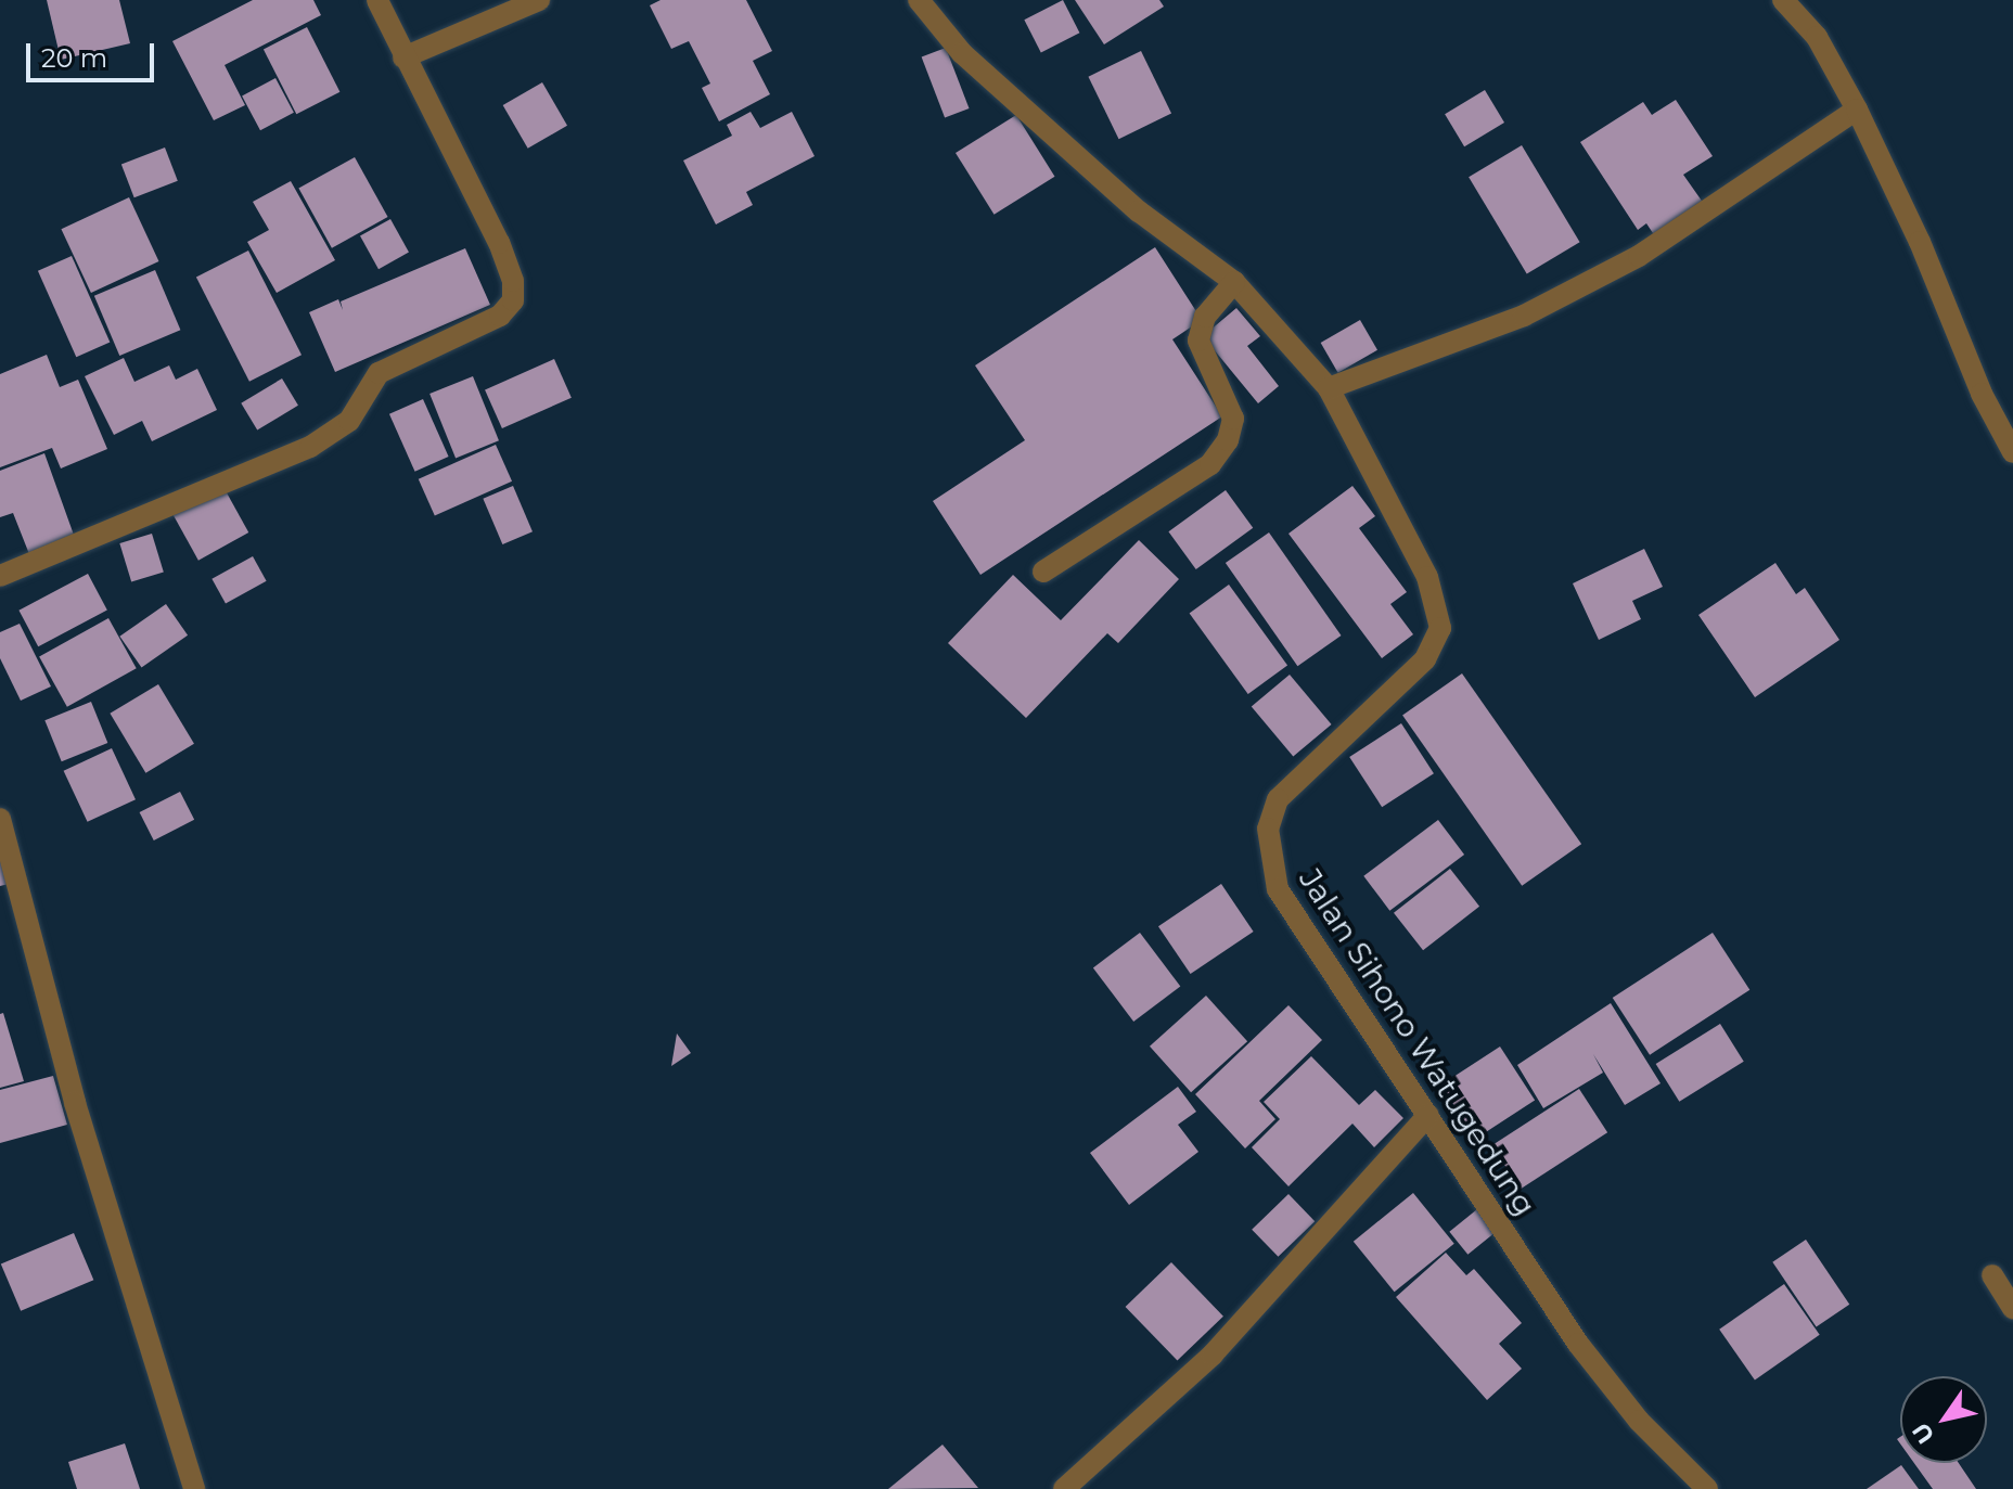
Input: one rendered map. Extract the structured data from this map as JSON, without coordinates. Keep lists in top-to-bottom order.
{
  "streets": {
    "street": ["Jalan Sihono Watugedung"]
  },
  "scale_bar": "20 m",
  "north": "bottom left"
}
